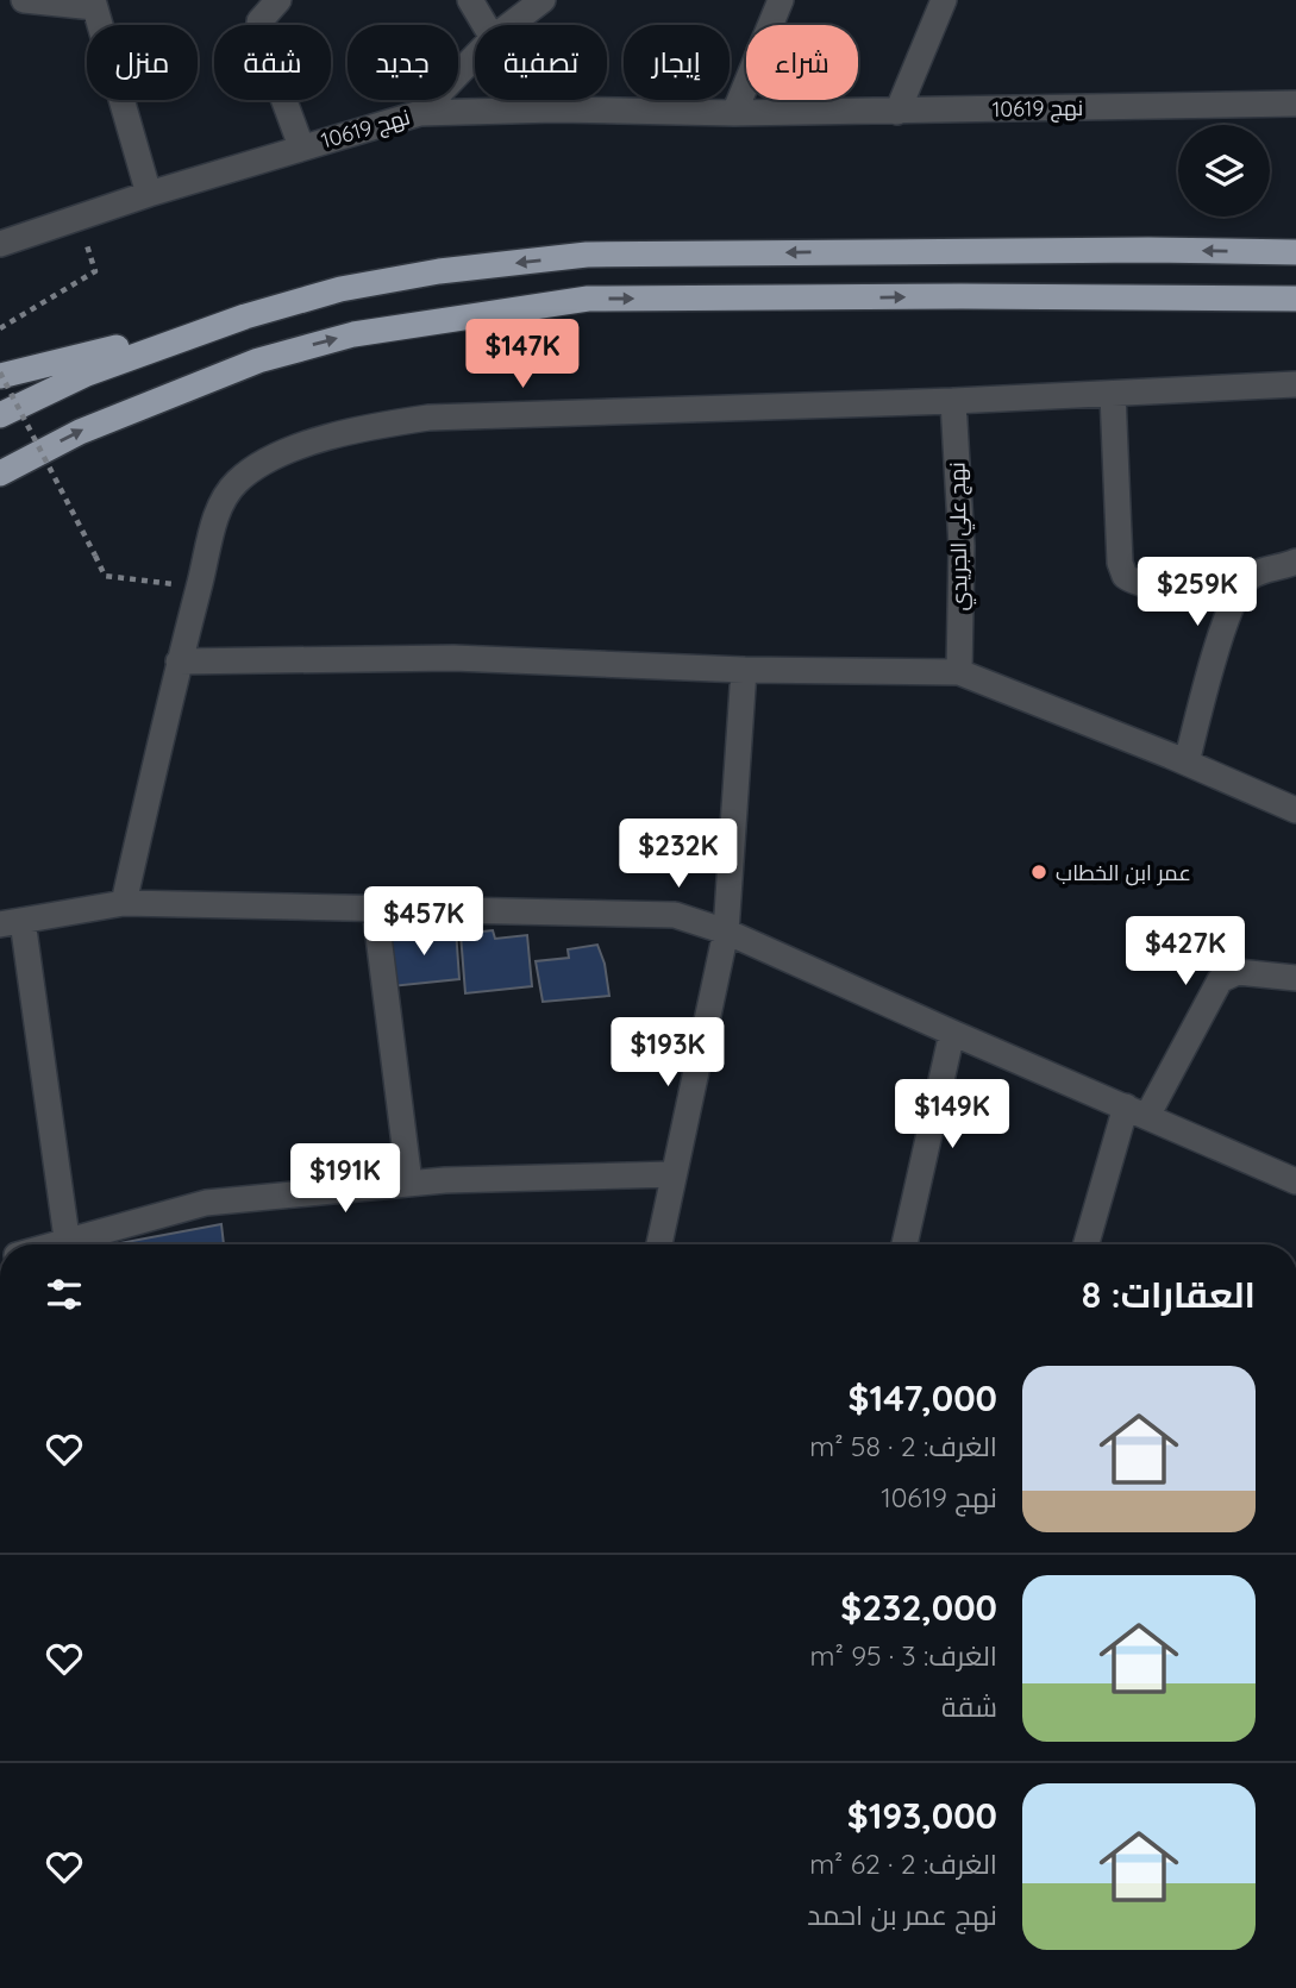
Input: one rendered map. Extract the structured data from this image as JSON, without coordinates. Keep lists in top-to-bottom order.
{
  "streets": {
    "street": ["نهج 10619", "نهج علي الجريدي"]
  },
  "places": ["عمر ابن الخطاب"],
  "page": {
    "chip": [
      "شراء",
      "إيجار",
      "تصفية",
      "جديد",
      "شقة",
      "منزل"
    ],
    "price": [
      "$147K",
      "$259K",
      "$232K",
      "$457K",
      "$427K",
      "$193K",
      "$149K",
      "$191K"
    ],
    "heading": "العقارات: 8",
    "list": [
      {
        "name": "$147,000",
        "note": "الغرف: 2 · 58 m² · نهج 10619"
      },
      {
        "name": "$232,000",
        "note": "الغرف: 3 · 95 m² · شقة"
      },
      {
        "name": "$193,000",
        "note": "الغرف: 2 · 62 m² · نهج عمر بن احمد"
      }
    ]
  }
}
